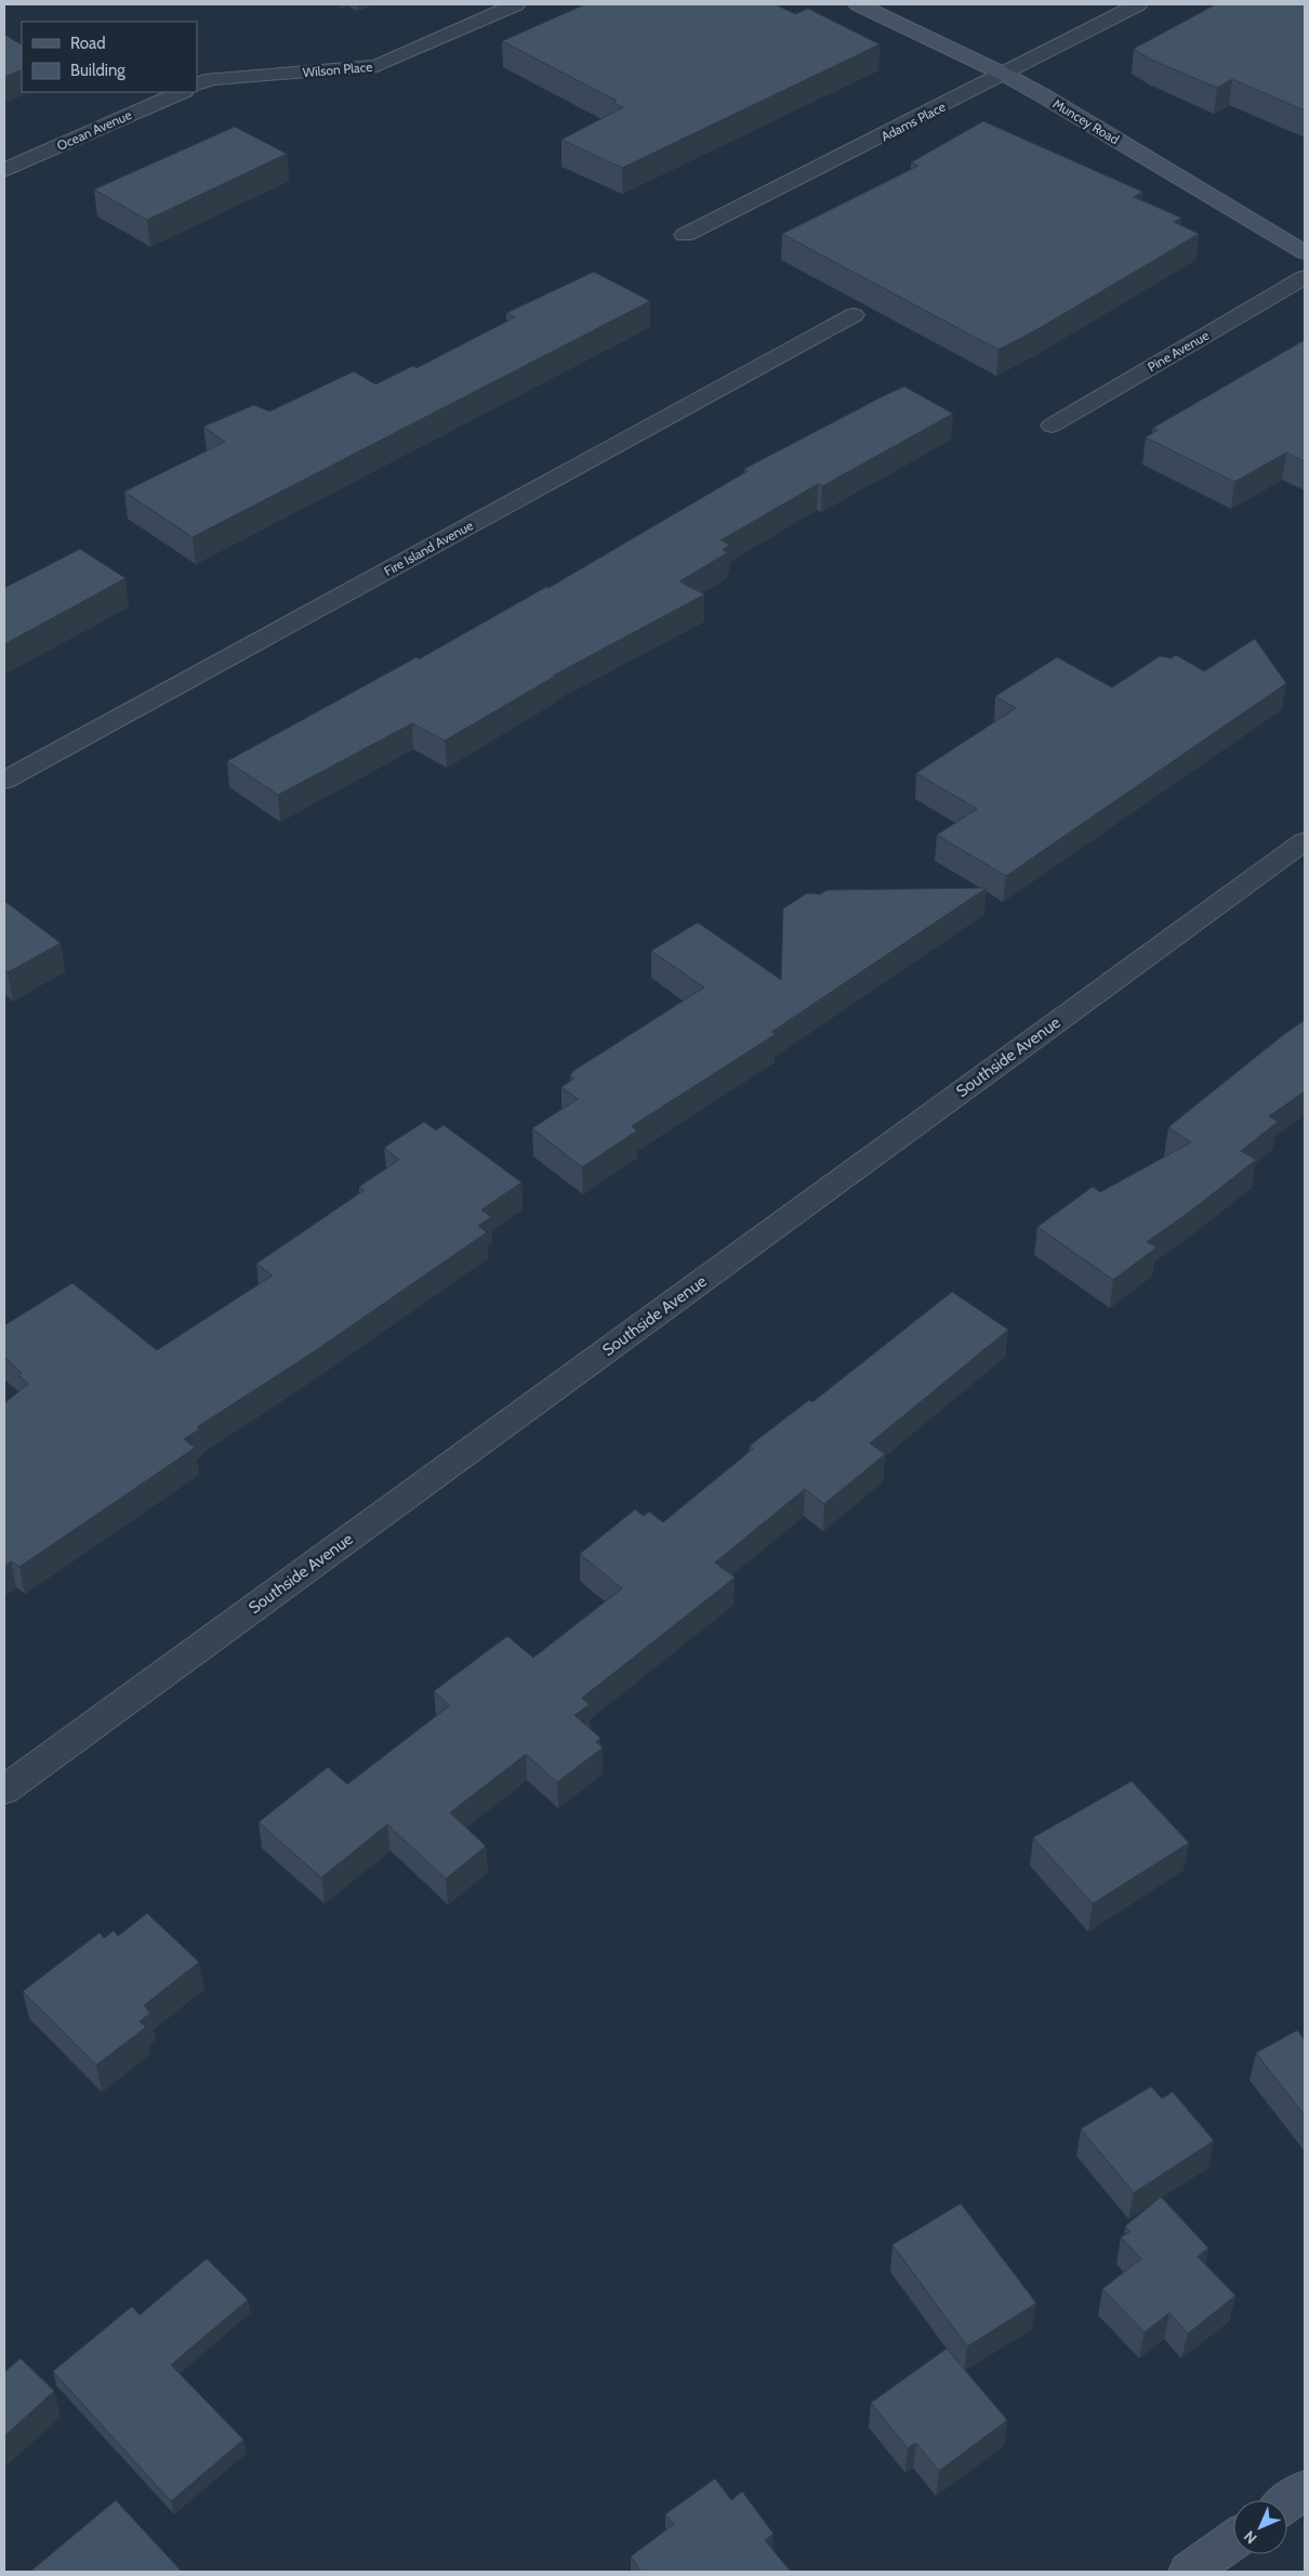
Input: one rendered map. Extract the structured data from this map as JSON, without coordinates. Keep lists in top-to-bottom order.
{
  "streets": {
    "street": [
      "Wilson Place",
      "Adams Place",
      "Muncey Road",
      "Ocean Avenue",
      "Pine Avenue",
      "Fire Island Avenue",
      "Southside Avenue"
    ]
  },
  "crossings": [
    ["Adams Place", "Muncey Road"]
  ],
  "legend": ["Road", "Building"],
  "north": "bottom left"
}
